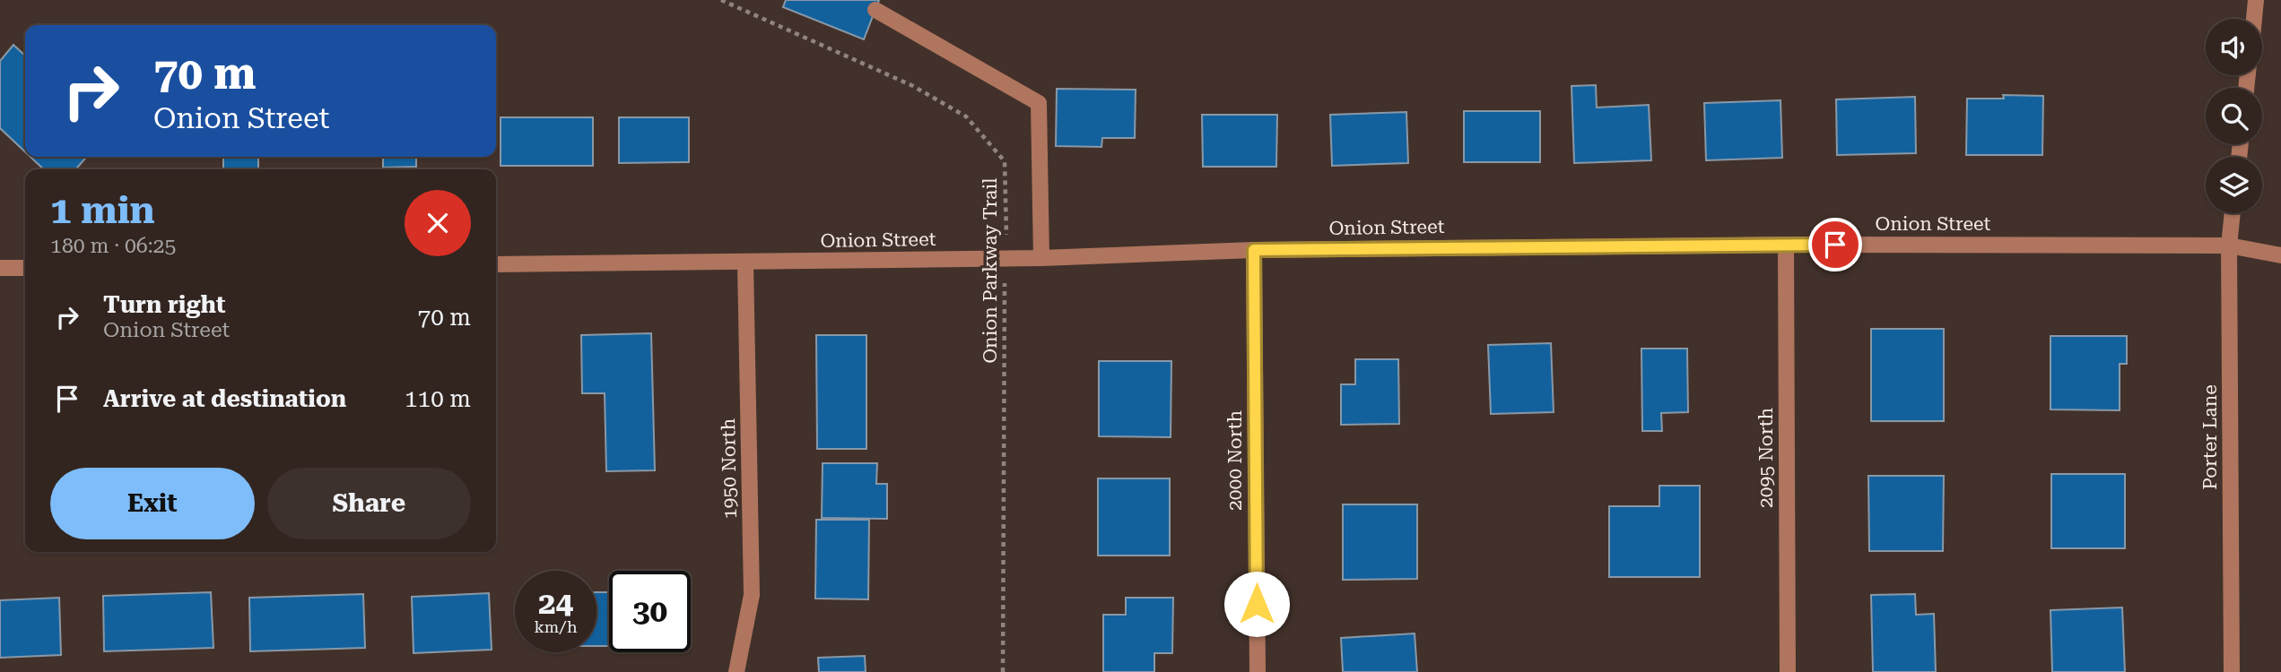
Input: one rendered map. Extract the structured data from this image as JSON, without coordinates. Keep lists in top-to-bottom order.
{
  "streets": {
    "street": [
      "Onion Street",
      "Porter Lane",
      "2095 North",
      "2000 North",
      "1950 North"
    ],
    "path": ["Onion Parkway Trail"]
  },
  "crossings": [
    ["Onion Street", "Onion Parkway Trail"],
    ["Onion Street", "Porter Lane"],
    ["Onion Street", "2095 North"],
    ["Onion Street", "2000 North"],
    ["Onion Street", "1950 North"]
  ],
  "page": {
    "turn": ["70 m", "Onion Street"],
    "heading": ["1 min", "180 m · 06:25"],
    "list": [
      {
        "name": "Turn right",
        "note": "Onion Street",
        "value": "70 m"
      },
      {
        "name": "Arrive at destination",
        "value": "110 m"
      }
    ],
    "buttons": ["Exit", "Share"],
    "speed": "24 km/h",
    "limit": "30"
  }
}
